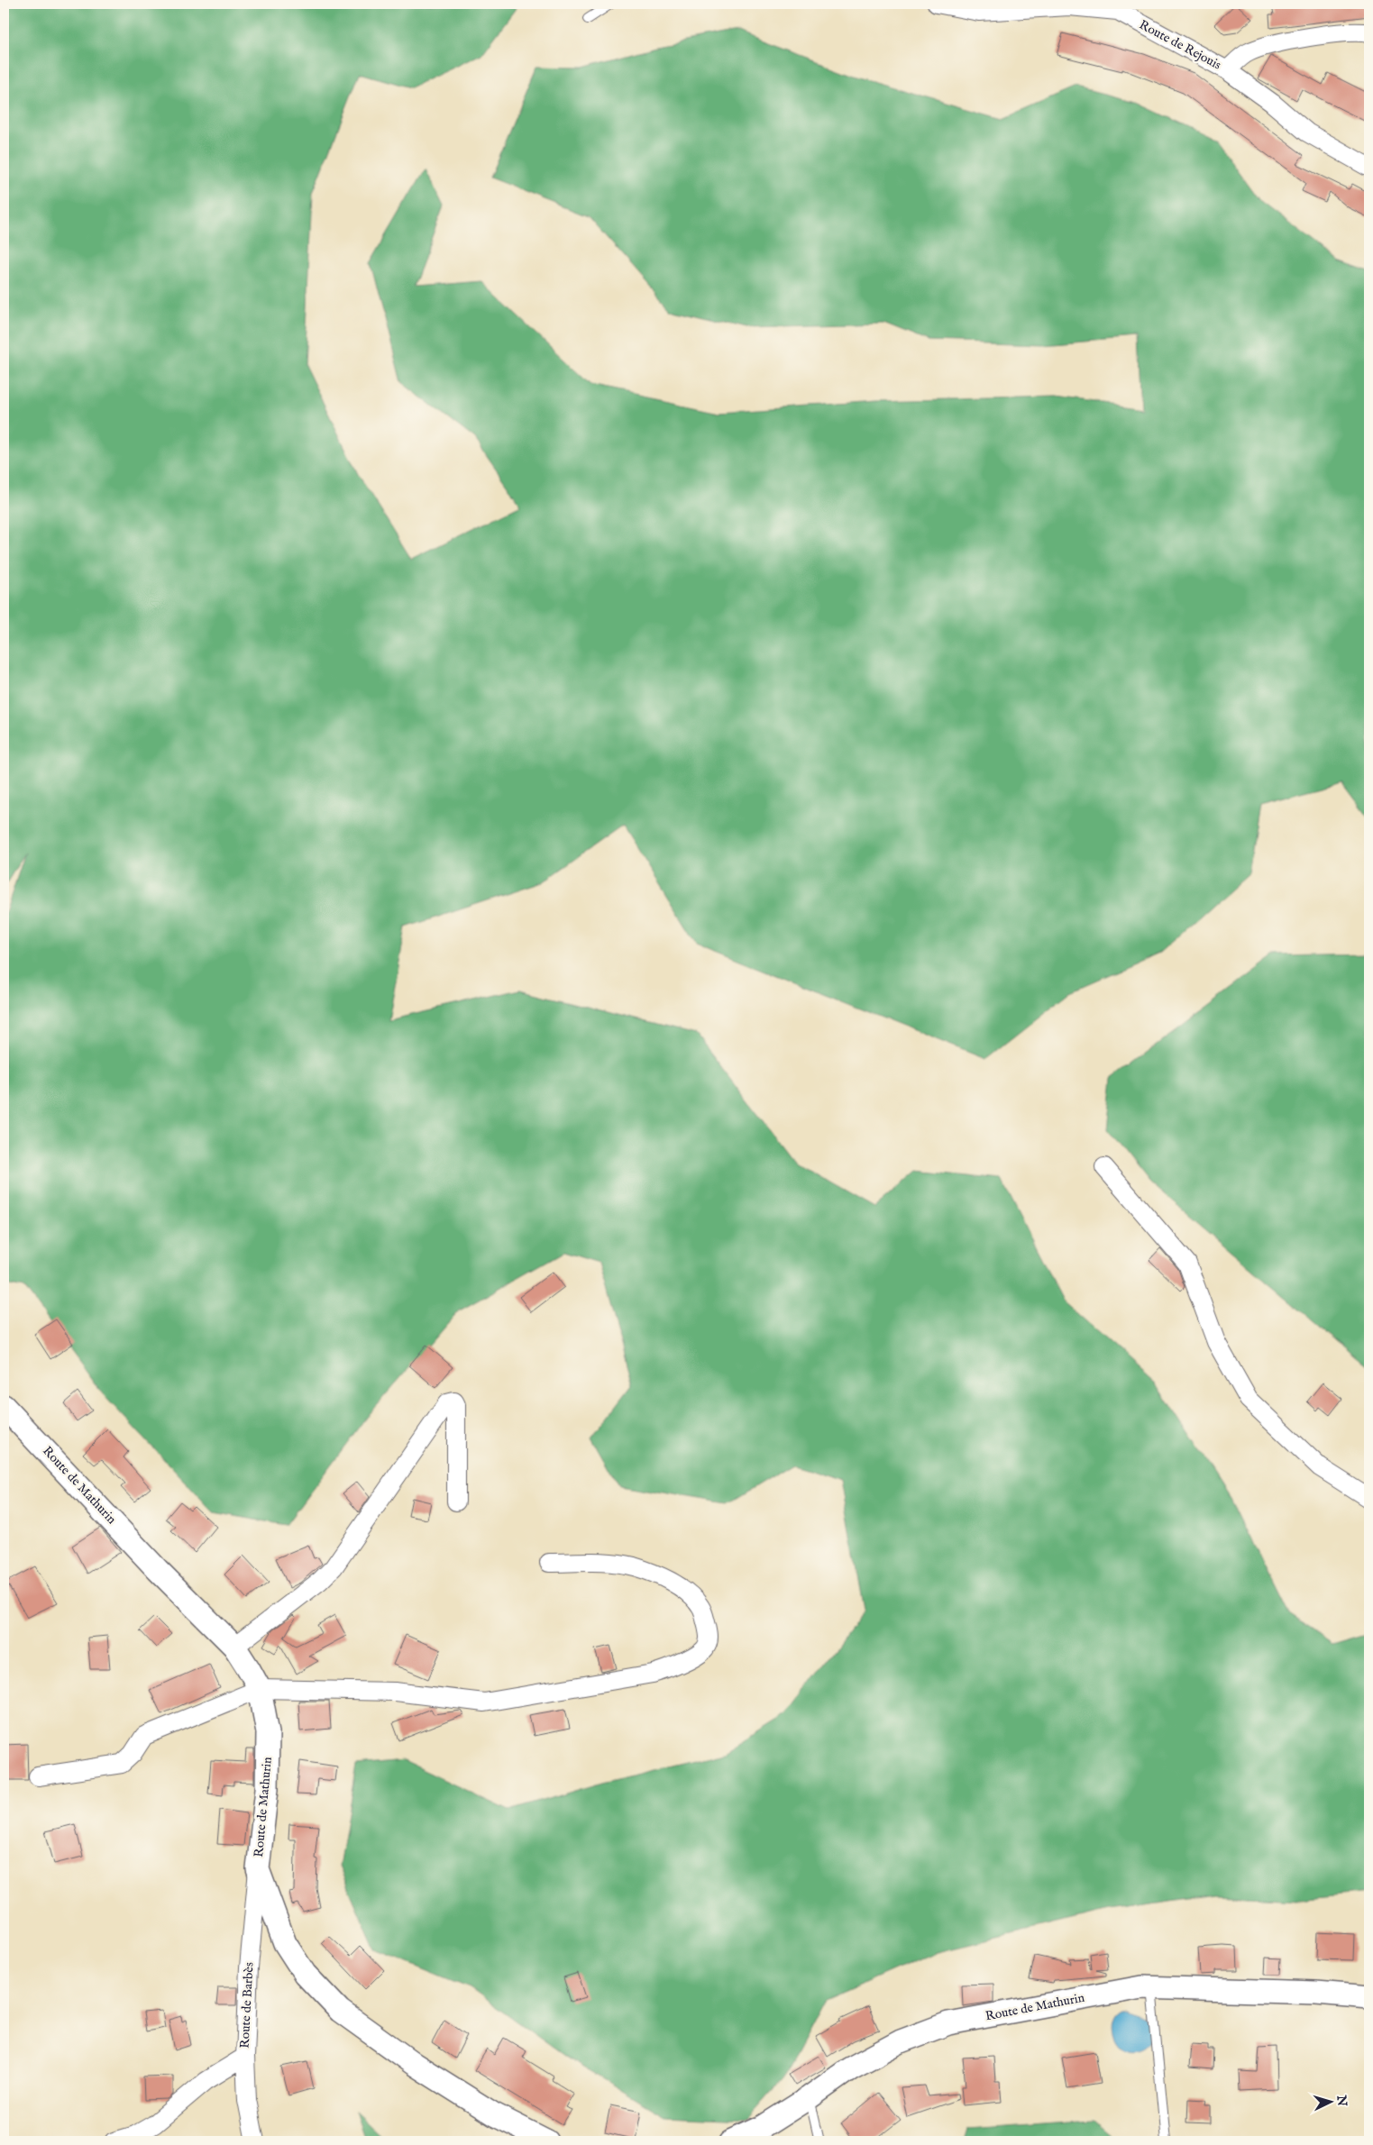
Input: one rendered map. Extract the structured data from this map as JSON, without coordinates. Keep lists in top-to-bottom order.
{
  "streets": {
    "street": ["Route de Rejouis", "Route de Mathurin", "Route de Barbès"]
  },
  "crossings": [
    ["Route de Mathurin", "Route de Barbès"]
  ],
  "north": "right"
}
